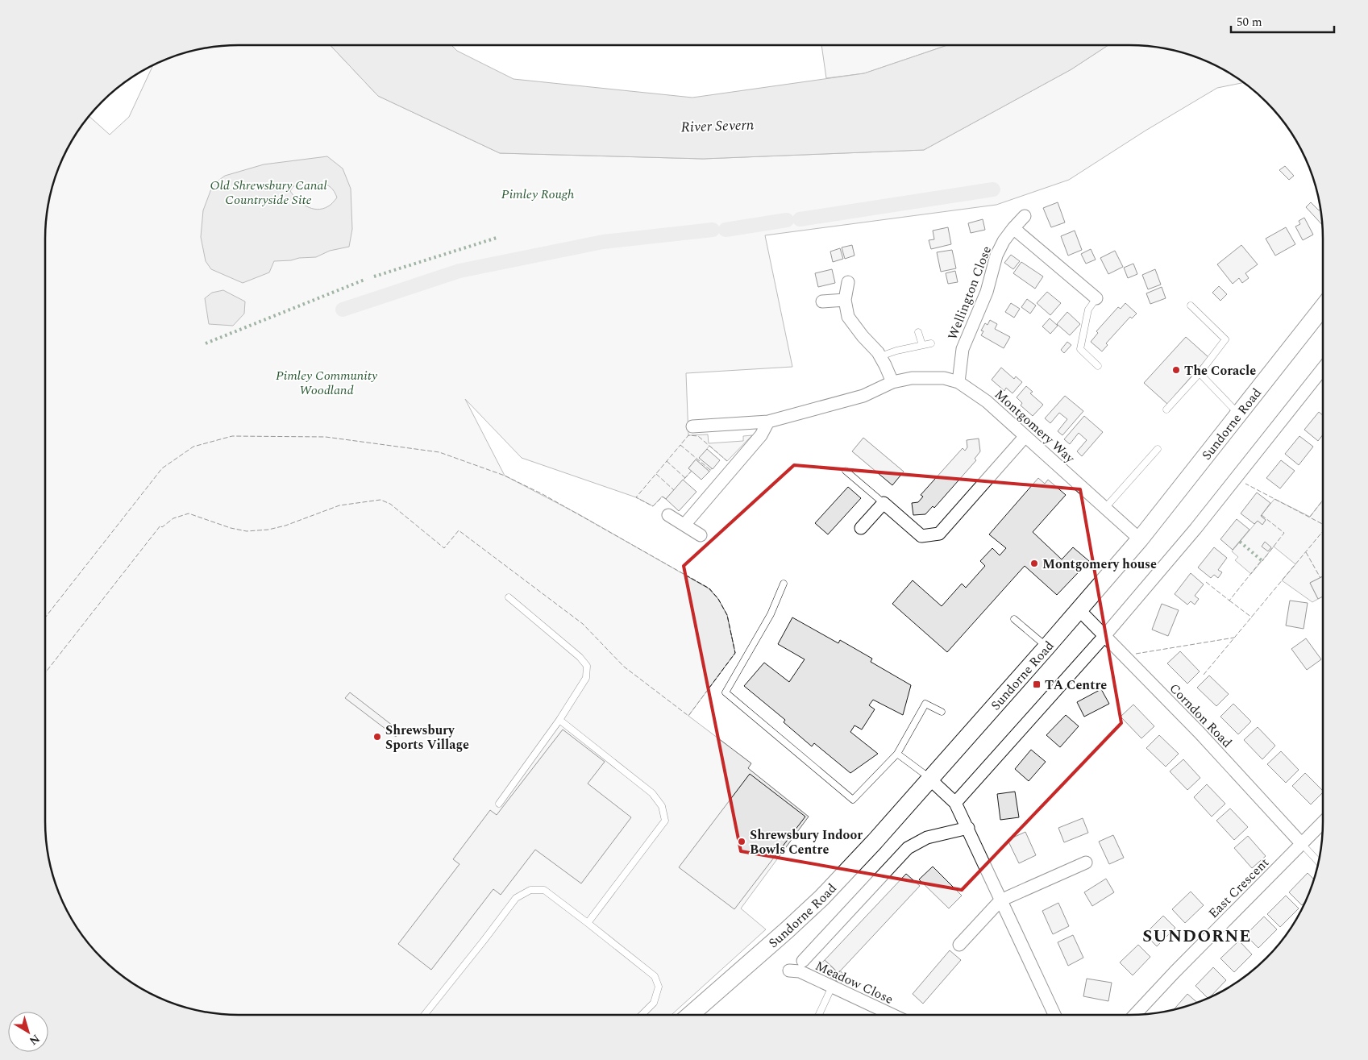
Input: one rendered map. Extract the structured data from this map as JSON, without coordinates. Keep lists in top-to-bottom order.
{
  "streets": {
    "main road": ["Sundorne Road"],
    "street": [
      "Wellington Close",
      "Montgomery Way",
      "Corndon Road",
      "East Crescent",
      "Meadow Close"
    ]
  },
  "crossings": [
    ["Wellington Close", "Montgomery Way"],
    ["Sundorne Road", "Montgomery Way"],
    ["Sundorne Road", "Corndon Road"],
    ["Corndon Road", "East Crescent"]
  ],
  "districts": ["SUNDORNE"],
  "water": ["River Severn"],
  "parks": ["Old Shrewsbury Canal Countryside Site", "Pimley Rough", "Pimley Community Woodland"],
  "places": {
    "other": [
      "The Coracle",
      "Montgomery house",
      "Shrewsbury Sports Village",
      "Shrewsbury Indoor Bowls Centre"
    ],
    "transit": ["TA Centre"]
  },
  "scale_bar": "50 m",
  "north": "bottom right"
}
